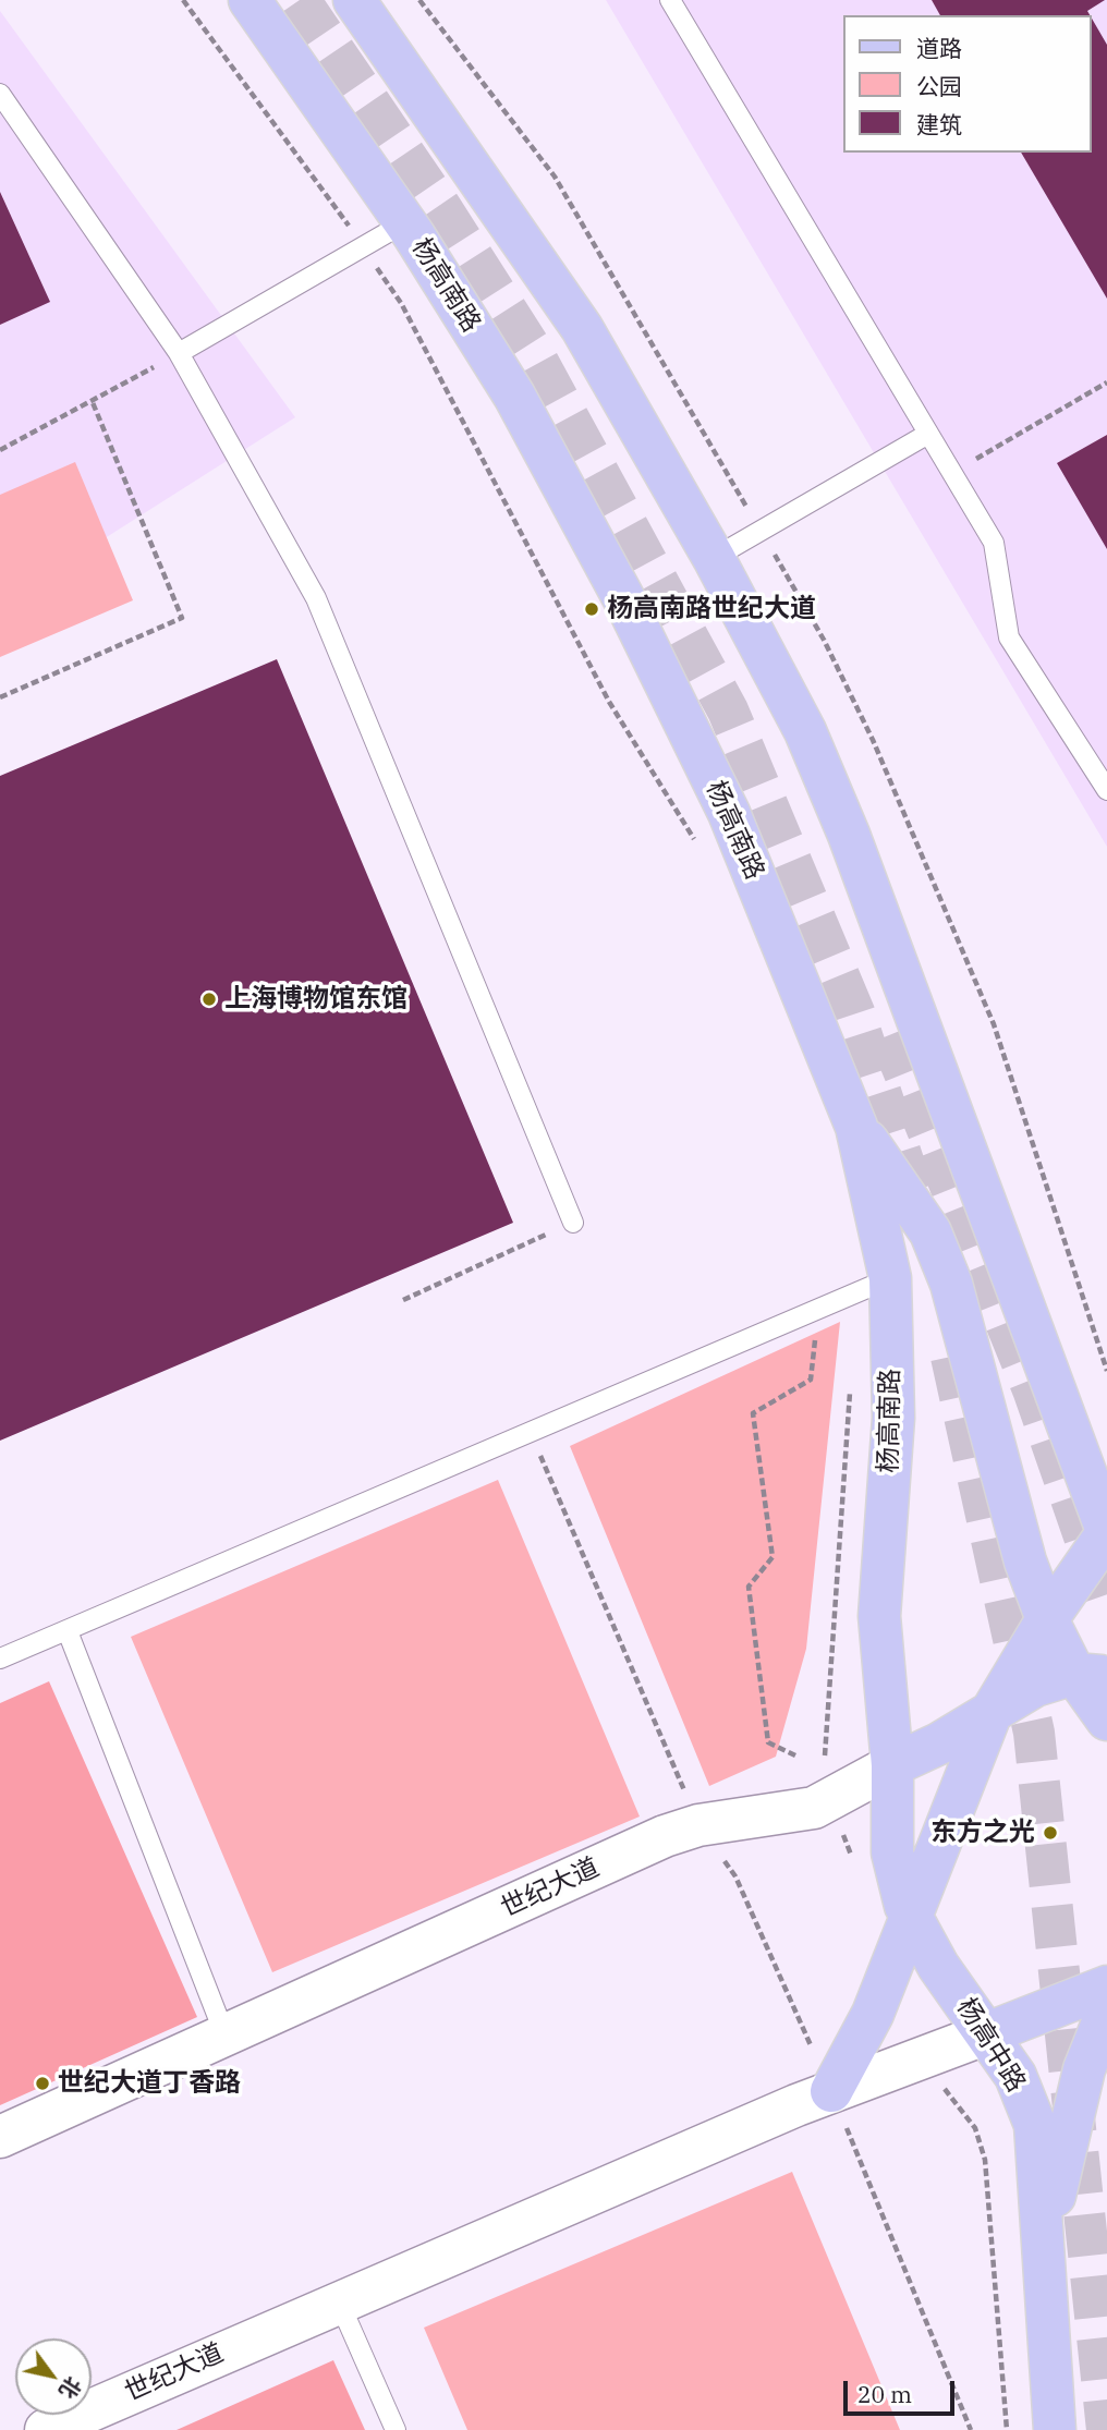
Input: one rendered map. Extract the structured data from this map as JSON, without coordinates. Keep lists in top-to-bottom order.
{
  "streets": {
    "main road": ["杨高南路", "世纪大道", "杨高中路"]
  },
  "crossings": [
    ["杨高南路", "世纪大道"],
    ["杨高南路", "杨高中路"],
    ["世纪大道", "杨高中路"]
  ],
  "places": [
    "杨高南路世纪大道",
    "上海博物馆东馆",
    "东方之光",
    "世纪大道丁香路"
  ],
  "legend": ["道路", "公园", "建筑"],
  "scale_bar": "20 m",
  "north": "bottom right"
}
